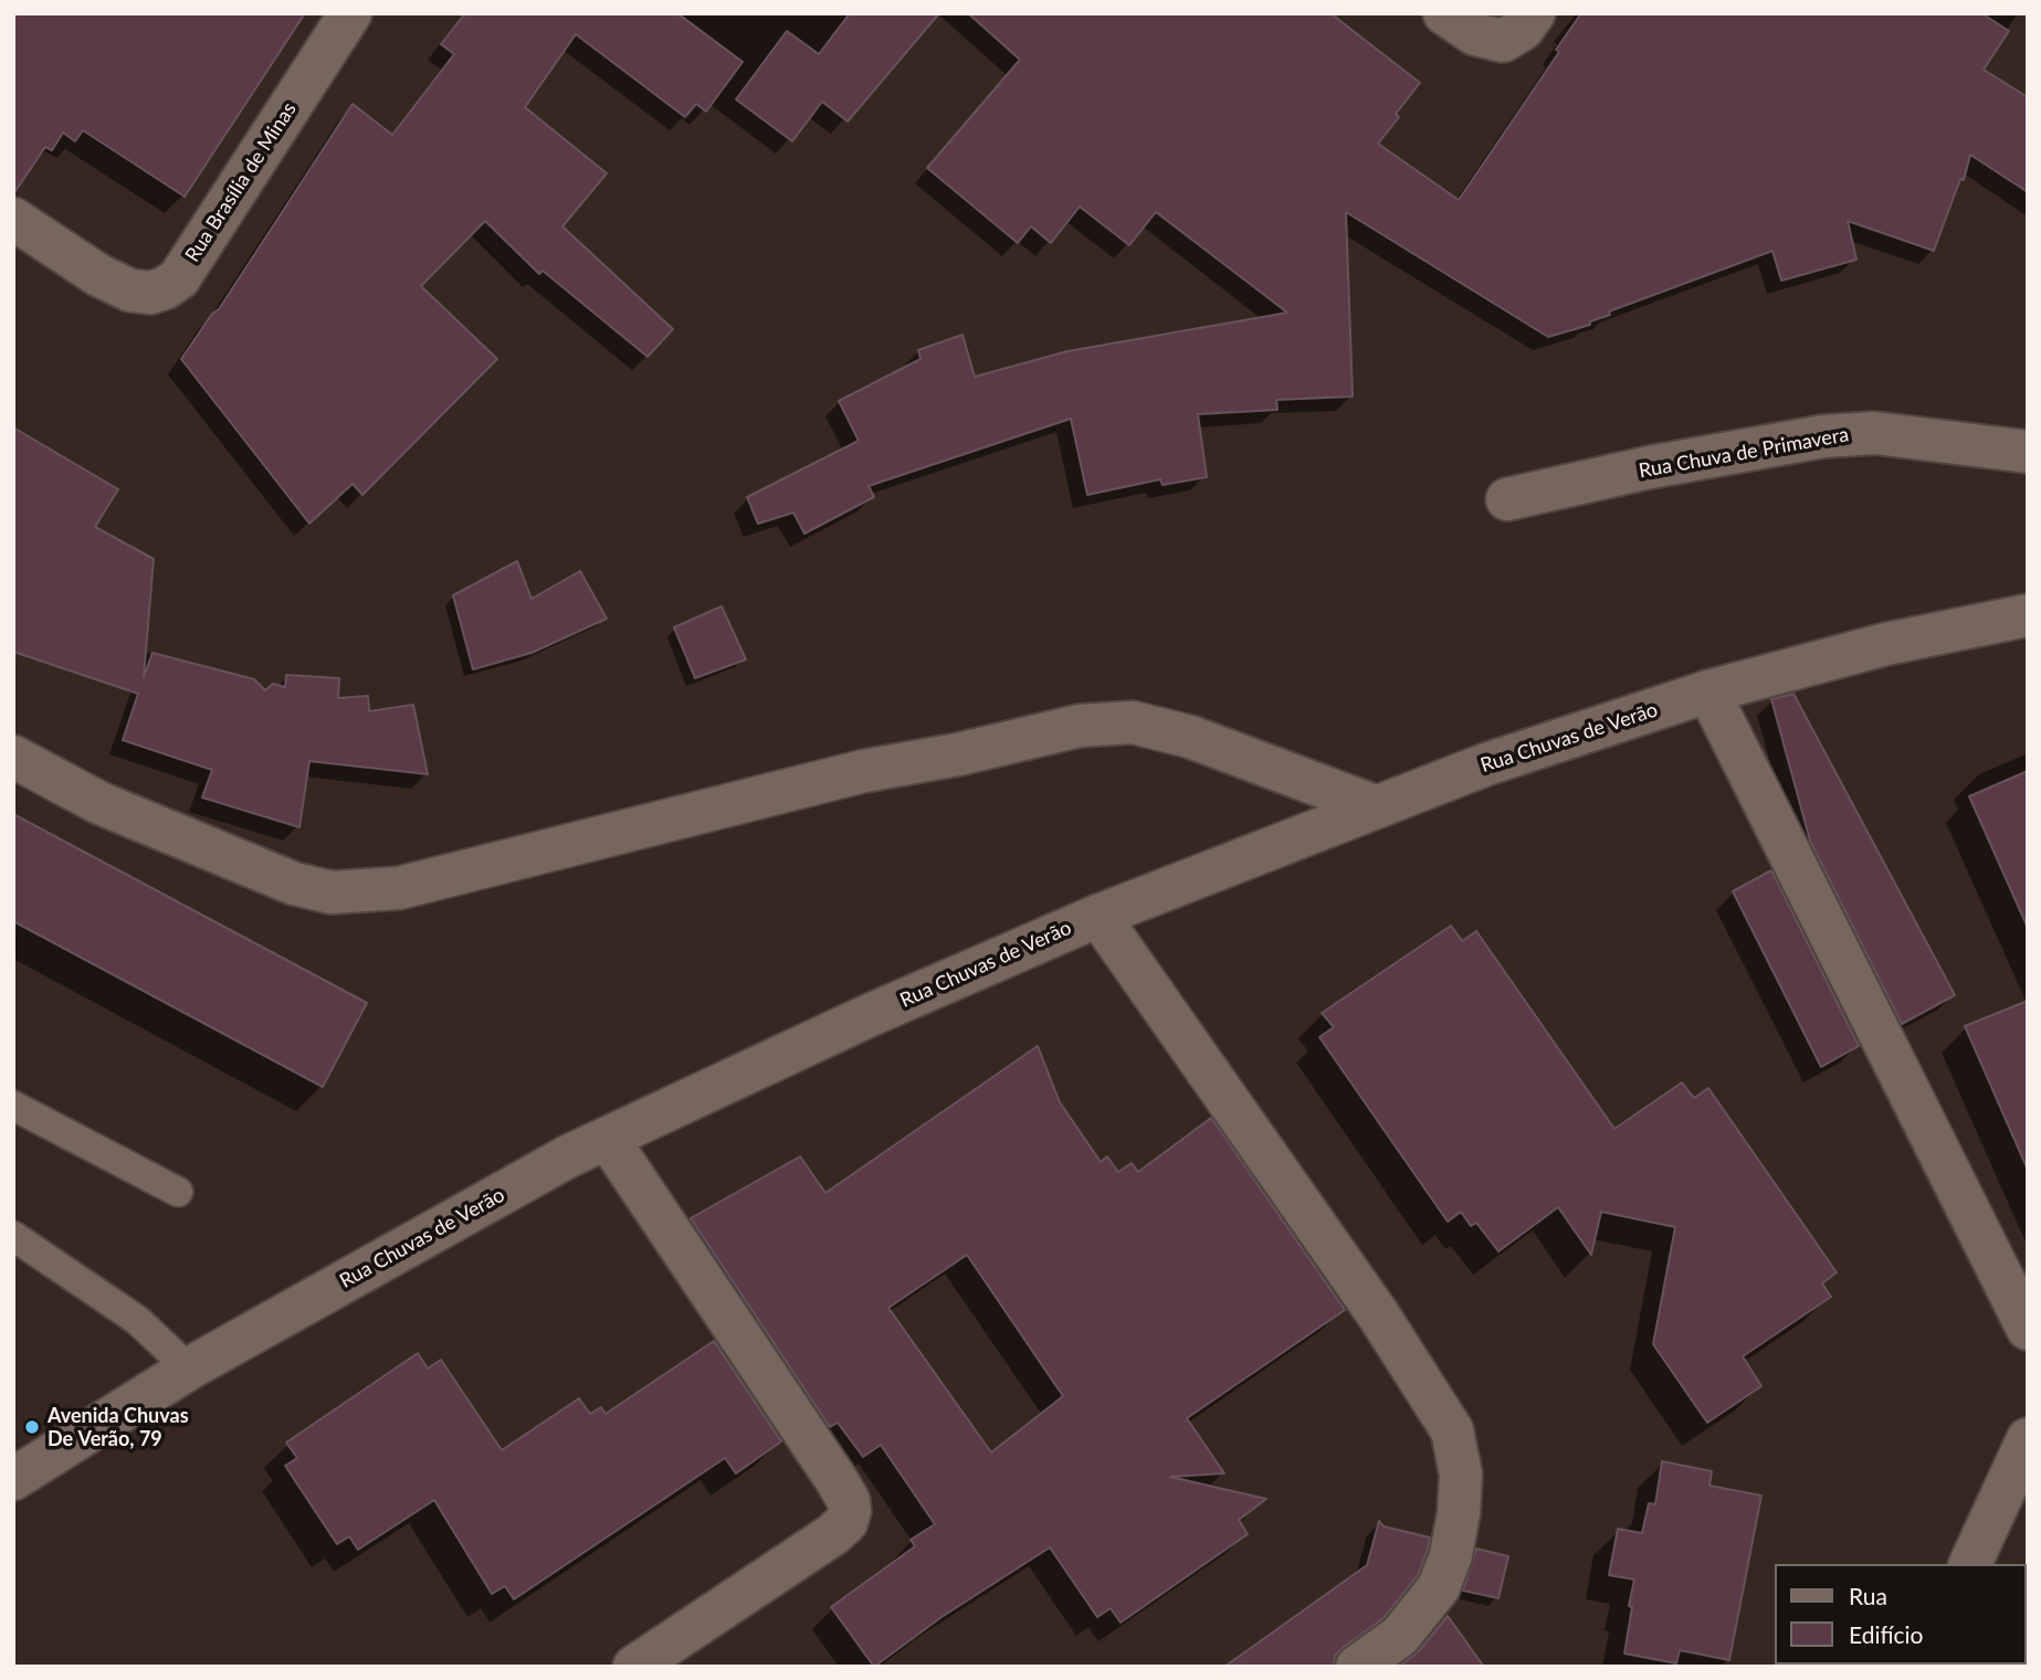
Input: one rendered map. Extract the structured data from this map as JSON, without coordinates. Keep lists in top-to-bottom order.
{
  "streets": {
    "street": ["Rua Brasília de Minas", "Rua Chuva de Primavera", "Rua Chuvas de Verão"]
  },
  "places": ["Avenida Chuvas De Verão, 79"],
  "legend": ["Rua", "Edifício"]
}
